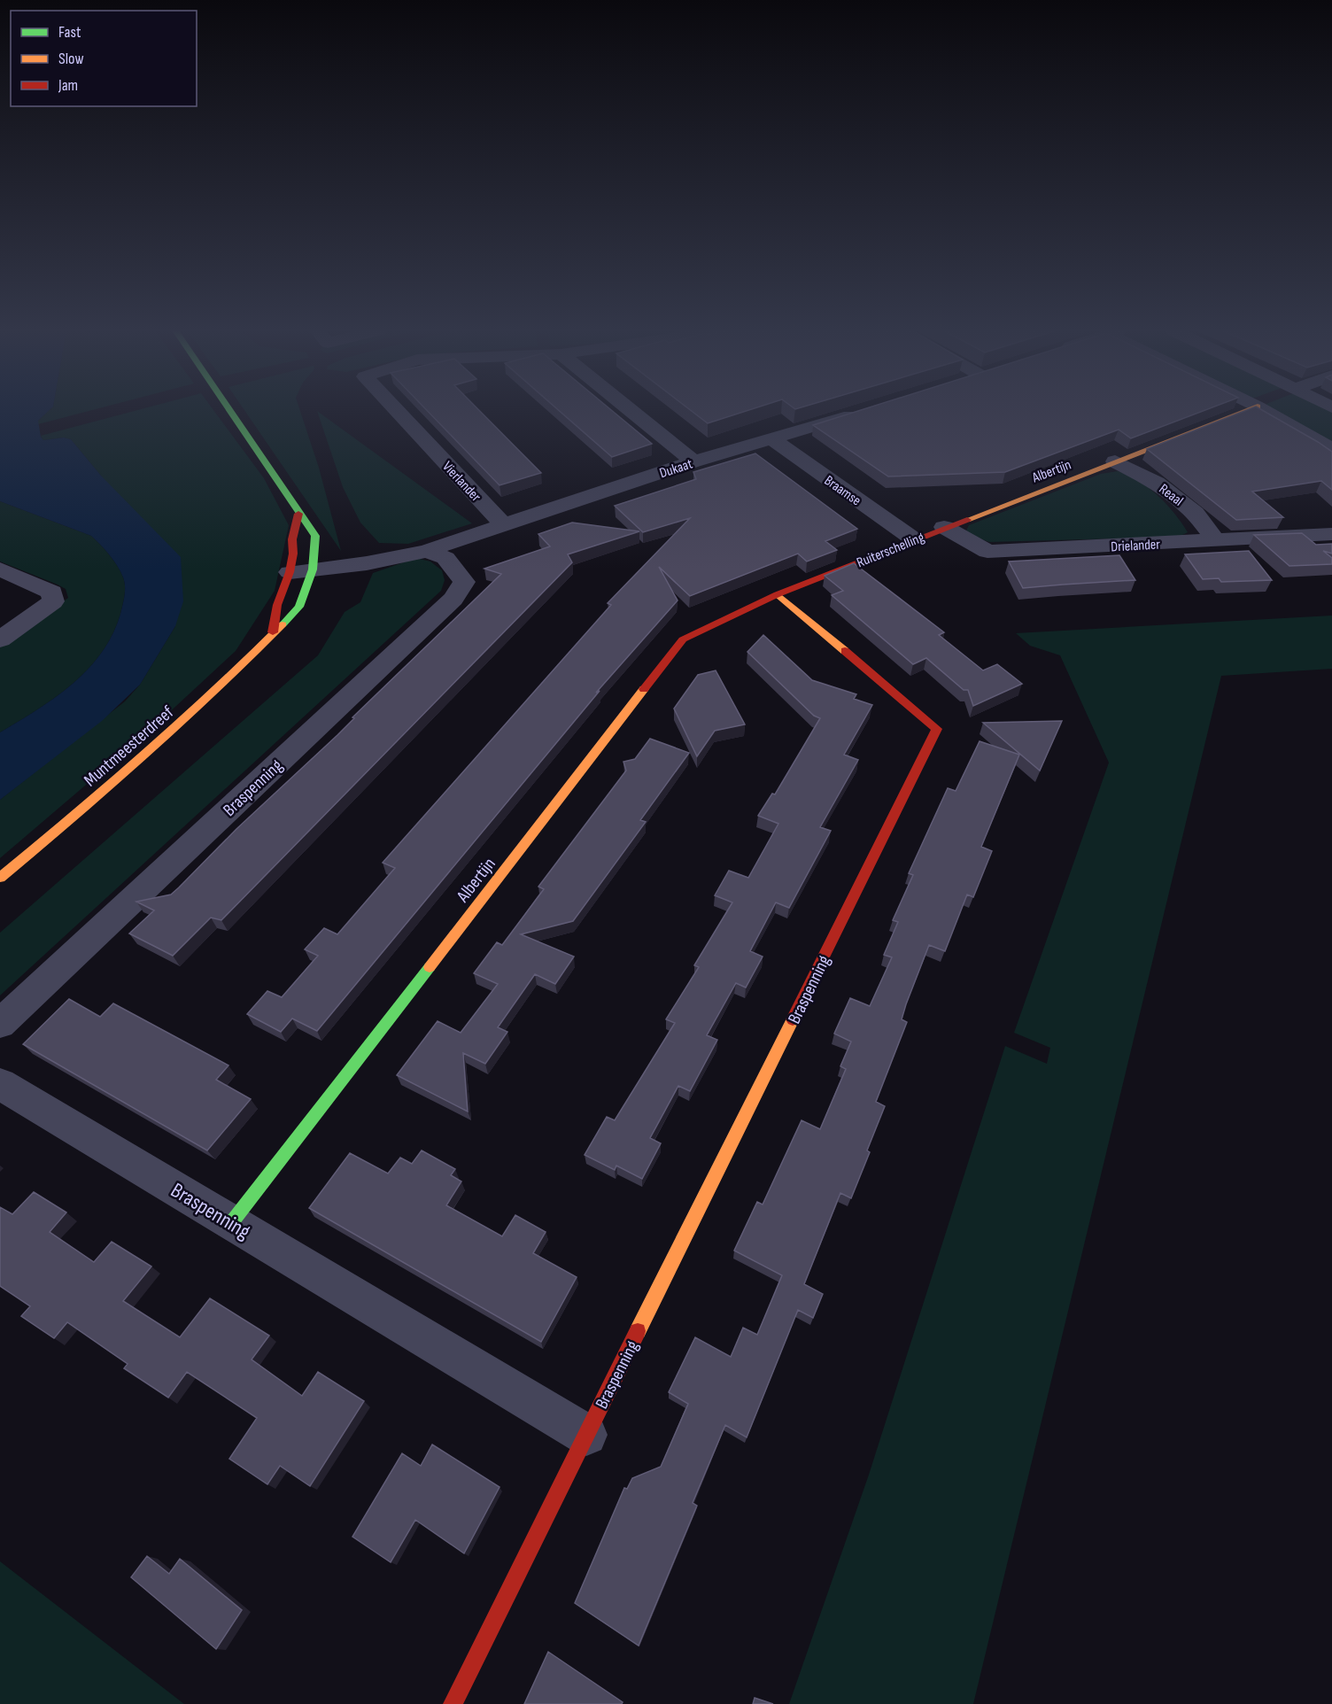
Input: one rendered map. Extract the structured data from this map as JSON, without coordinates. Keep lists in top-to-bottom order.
{
  "streets": {
    "street": [
      "Dukaat",
      "Albertijn",
      "Vierlander",
      "Braamse",
      "Reaal",
      "Drielander",
      "Ruiterschelling",
      "Muntmeesterdreef",
      "Braspenning"
    ]
  },
  "crossings": [
    ["Dukaat", "Vierlander"],
    ["Dukaat", "Braamse"],
    ["Dukaat", "Muntmeesterdreef"],
    ["Dukaat", "Braspenning"],
    ["Albertijn", "Reaal"],
    ["Albertijn", "Drielander"],
    ["Albertijn", "Ruiterschelling"],
    ["Albertijn", "Braspenning"],
    ["Braamse", "Ruiterschelling"],
    ["Reaal", "Drielander"],
    ["Drielander", "Ruiterschelling"],
    ["Ruiterschelling", "Braspenning"]
  ],
  "legend": ["Fast", "Slow", "Jam"]
}
